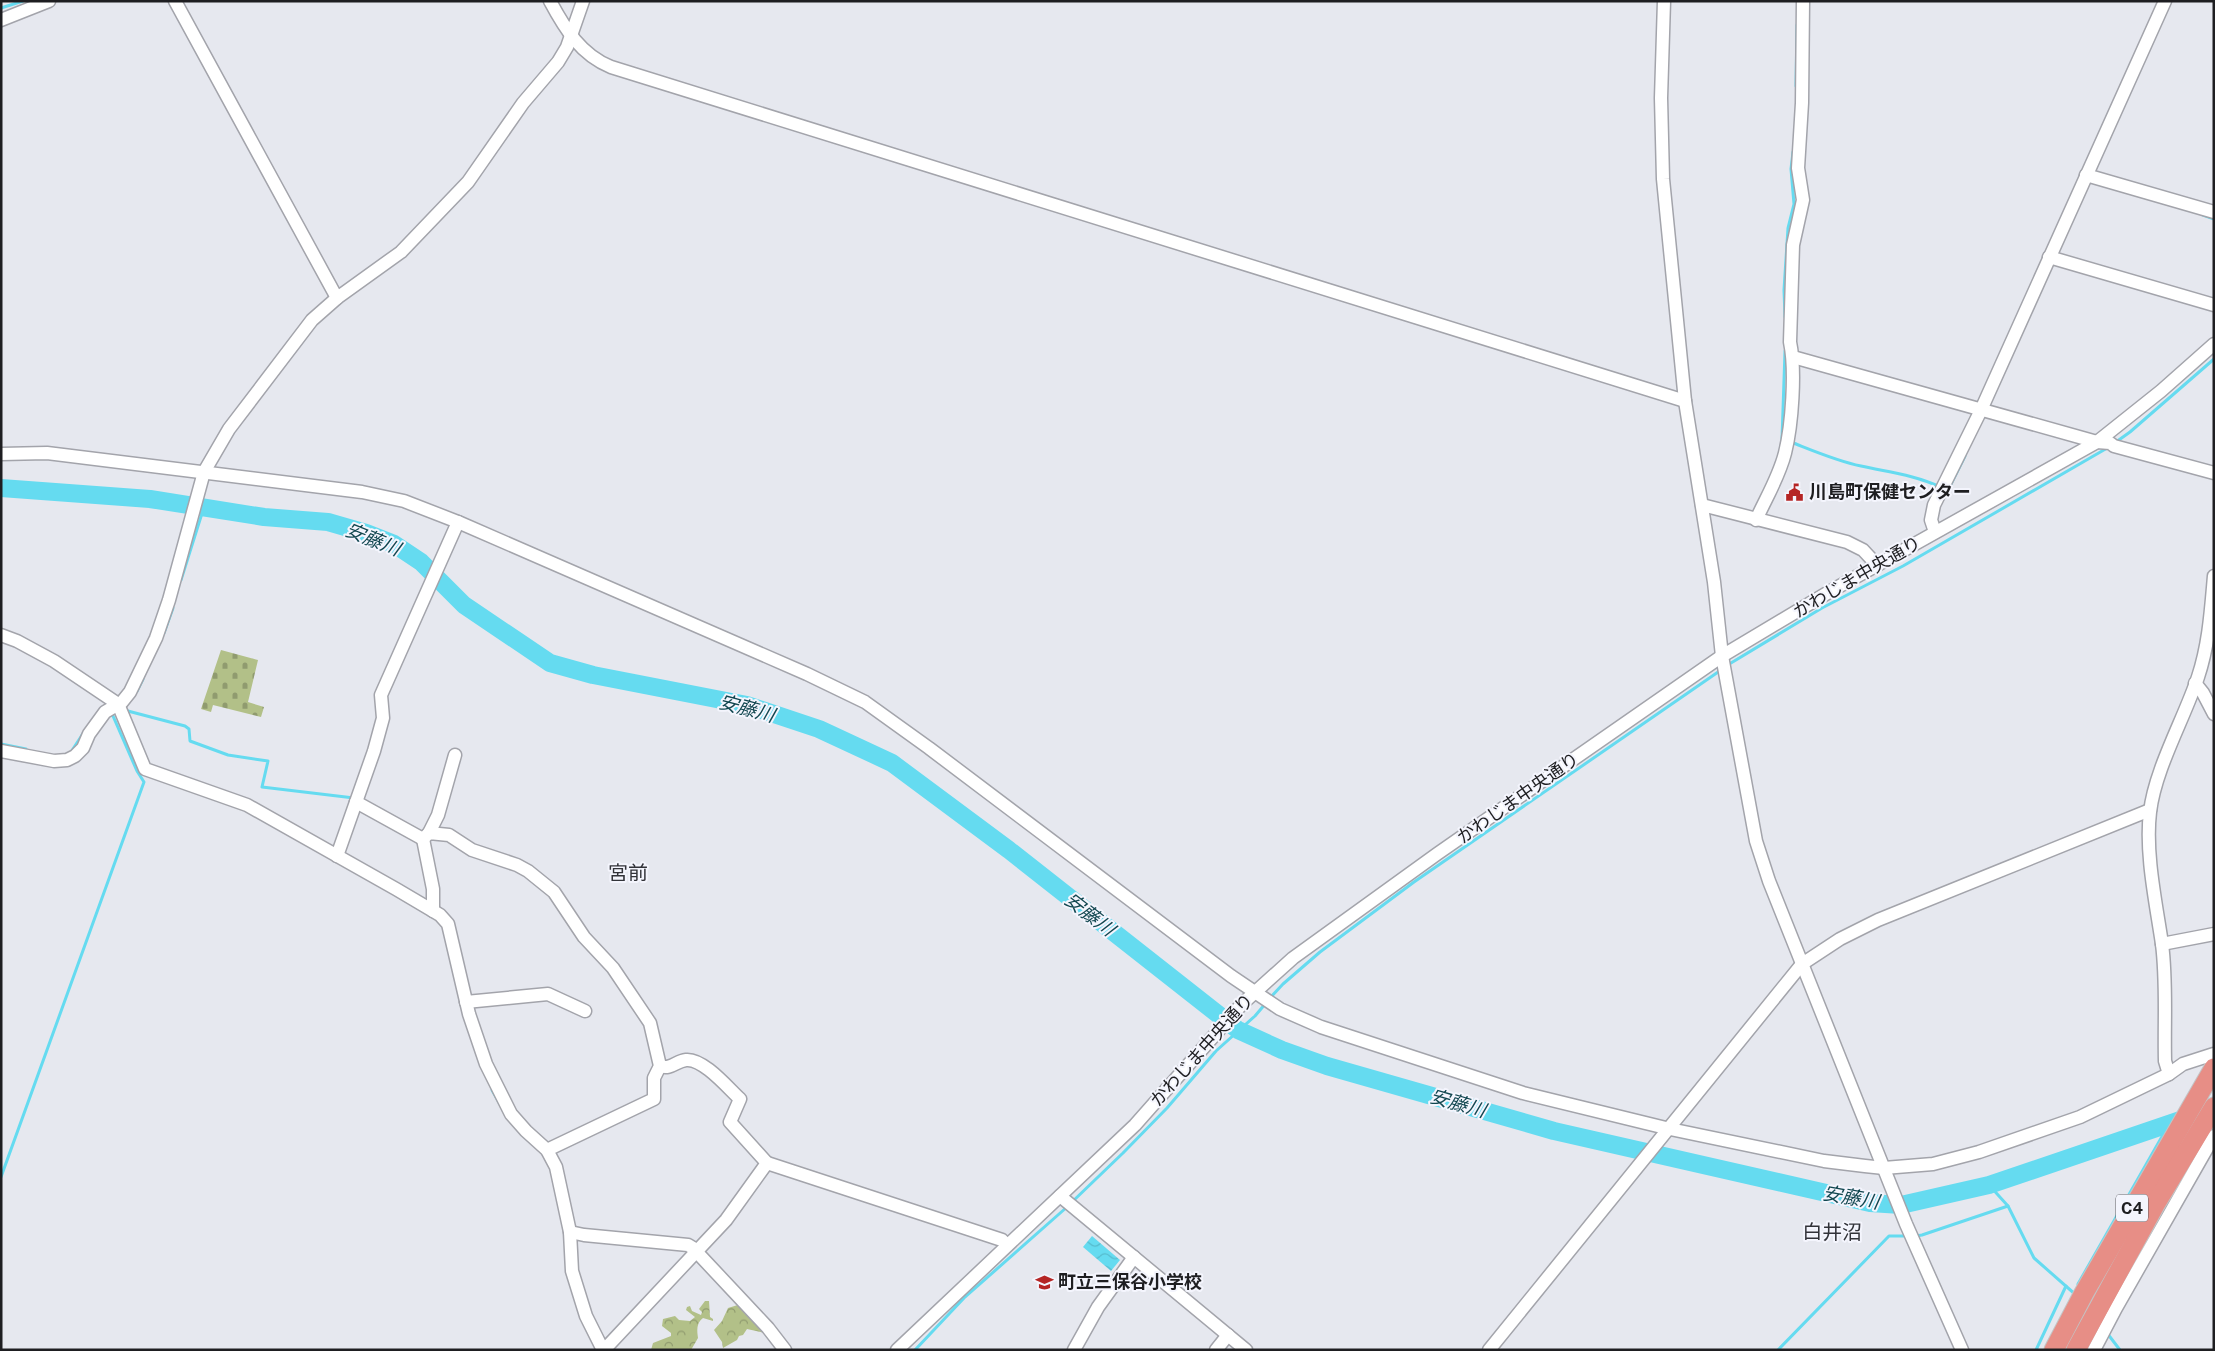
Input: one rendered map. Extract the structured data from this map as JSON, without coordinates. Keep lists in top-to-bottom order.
{
  "streets": {
    "highway": ["C4"],
    "street": ["かわじま中央通り"]
  },
  "districts": ["宮前", "白井沼"],
  "water": ["安藤川"],
  "places": {
    "public building": ["川島町保健センター"],
    "school or university": ["町立三保谷小学校"]
  }
}
